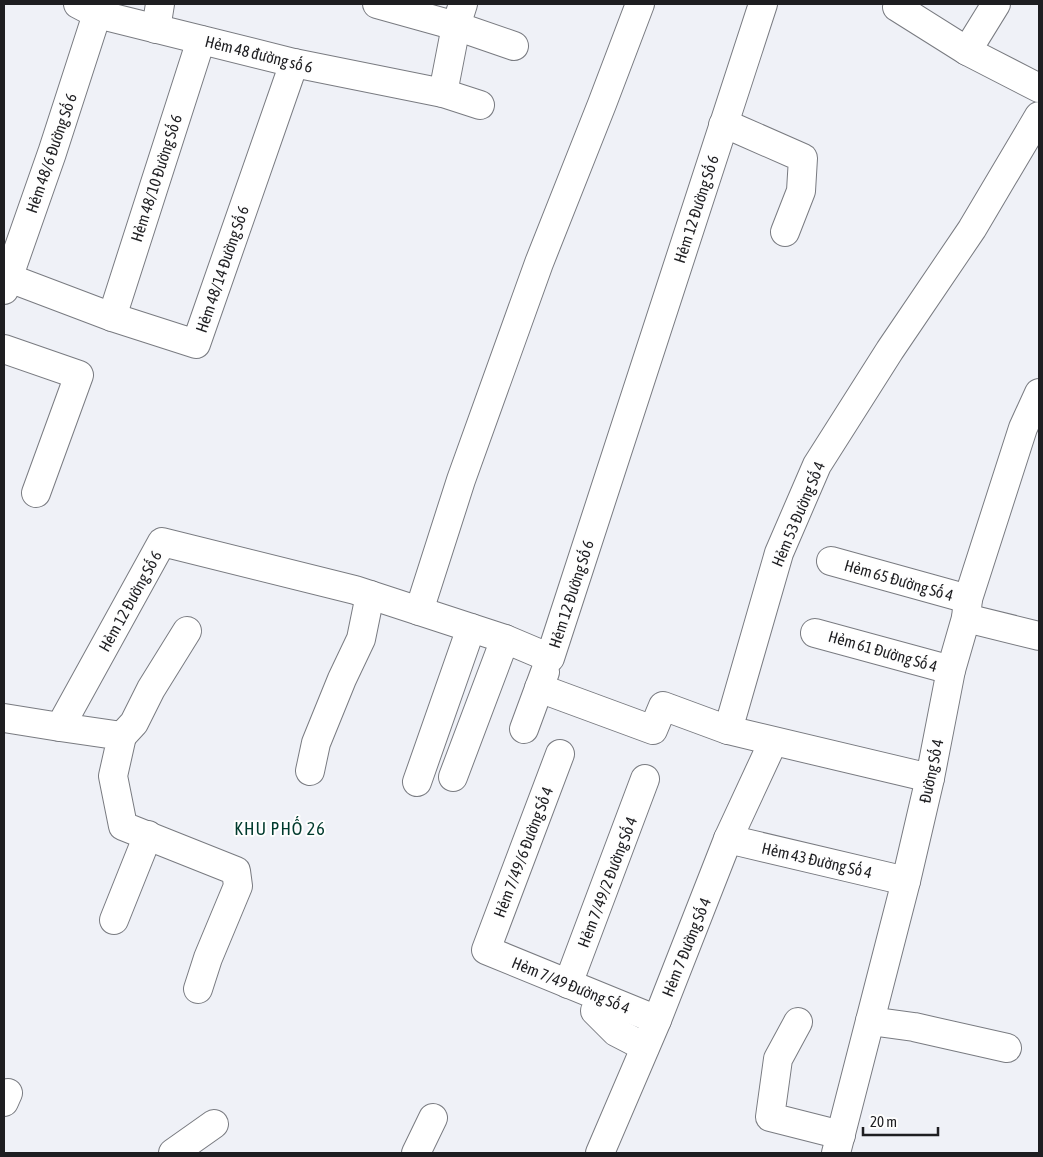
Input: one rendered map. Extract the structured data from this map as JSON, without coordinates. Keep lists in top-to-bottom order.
{
  "streets": {
    "street": [
      "Hẻm 48 đường số 6",
      "Hẻm 48/6 Đường Số 6",
      "Hẻm 48/10 Đường Số 6",
      "Hẻm 12 Đường Số 6",
      "Hẻm 48/14 Đường Số 6",
      "Hẻm 53 Đường Số 4",
      "Hẻm 65 Đường Số 4",
      "Hẻm 61 Đường Số 4",
      "Đường Số 4",
      "Hẻm 7/49/6 Đường Số 4",
      "Hẻm 43 Đường Số 4",
      "Hẻm 7/49/2 Đường Số 4",
      "Hẻm 7 Đường Số 4",
      "Hẻm 7/49 Đường Số 4"
    ]
  },
  "crossings": [
    ["Hẻm 48 đường số 6", "Hẻm 48/6 Đường Số 6"],
    ["Hẻm 48 đường số 6", "Hẻm 48/10 Đường Số 6"],
    ["Hẻm 48 đường số 6", "Hẻm 48/14 Đường Số 6"],
    ["Hẻm 48/6 Đường Số 6", "Hẻm 48/14 Đường Số 6"],
    ["Hẻm 48/10 Đường Số 6", "Hẻm 48/14 Đường Số 6"],
    ["Hẻm 65 Đường Số 4", "Đường Số 4"],
    ["Hẻm 61 Đường Số 4", "Đường Số 4"],
    ["Đường Số 4", "Hẻm 43 Đường Số 4"],
    ["Hẻm 7/49/6 Đường Số 4", "Hẻm 7/49 Đường Số 4"],
    ["Hẻm 43 Đường Số 4", "Hẻm 7 Đường Số 4"],
    ["Hẻm 7/49/2 Đường Số 4", "Hẻm 7/49 Đường Số 4"],
    ["Hẻm 7 Đường Số 4", "Hẻm 7/49 Đường Số 4"]
  ],
  "districts": ["KHU PHỐ 26"],
  "scale_bar": "20 m"
}
